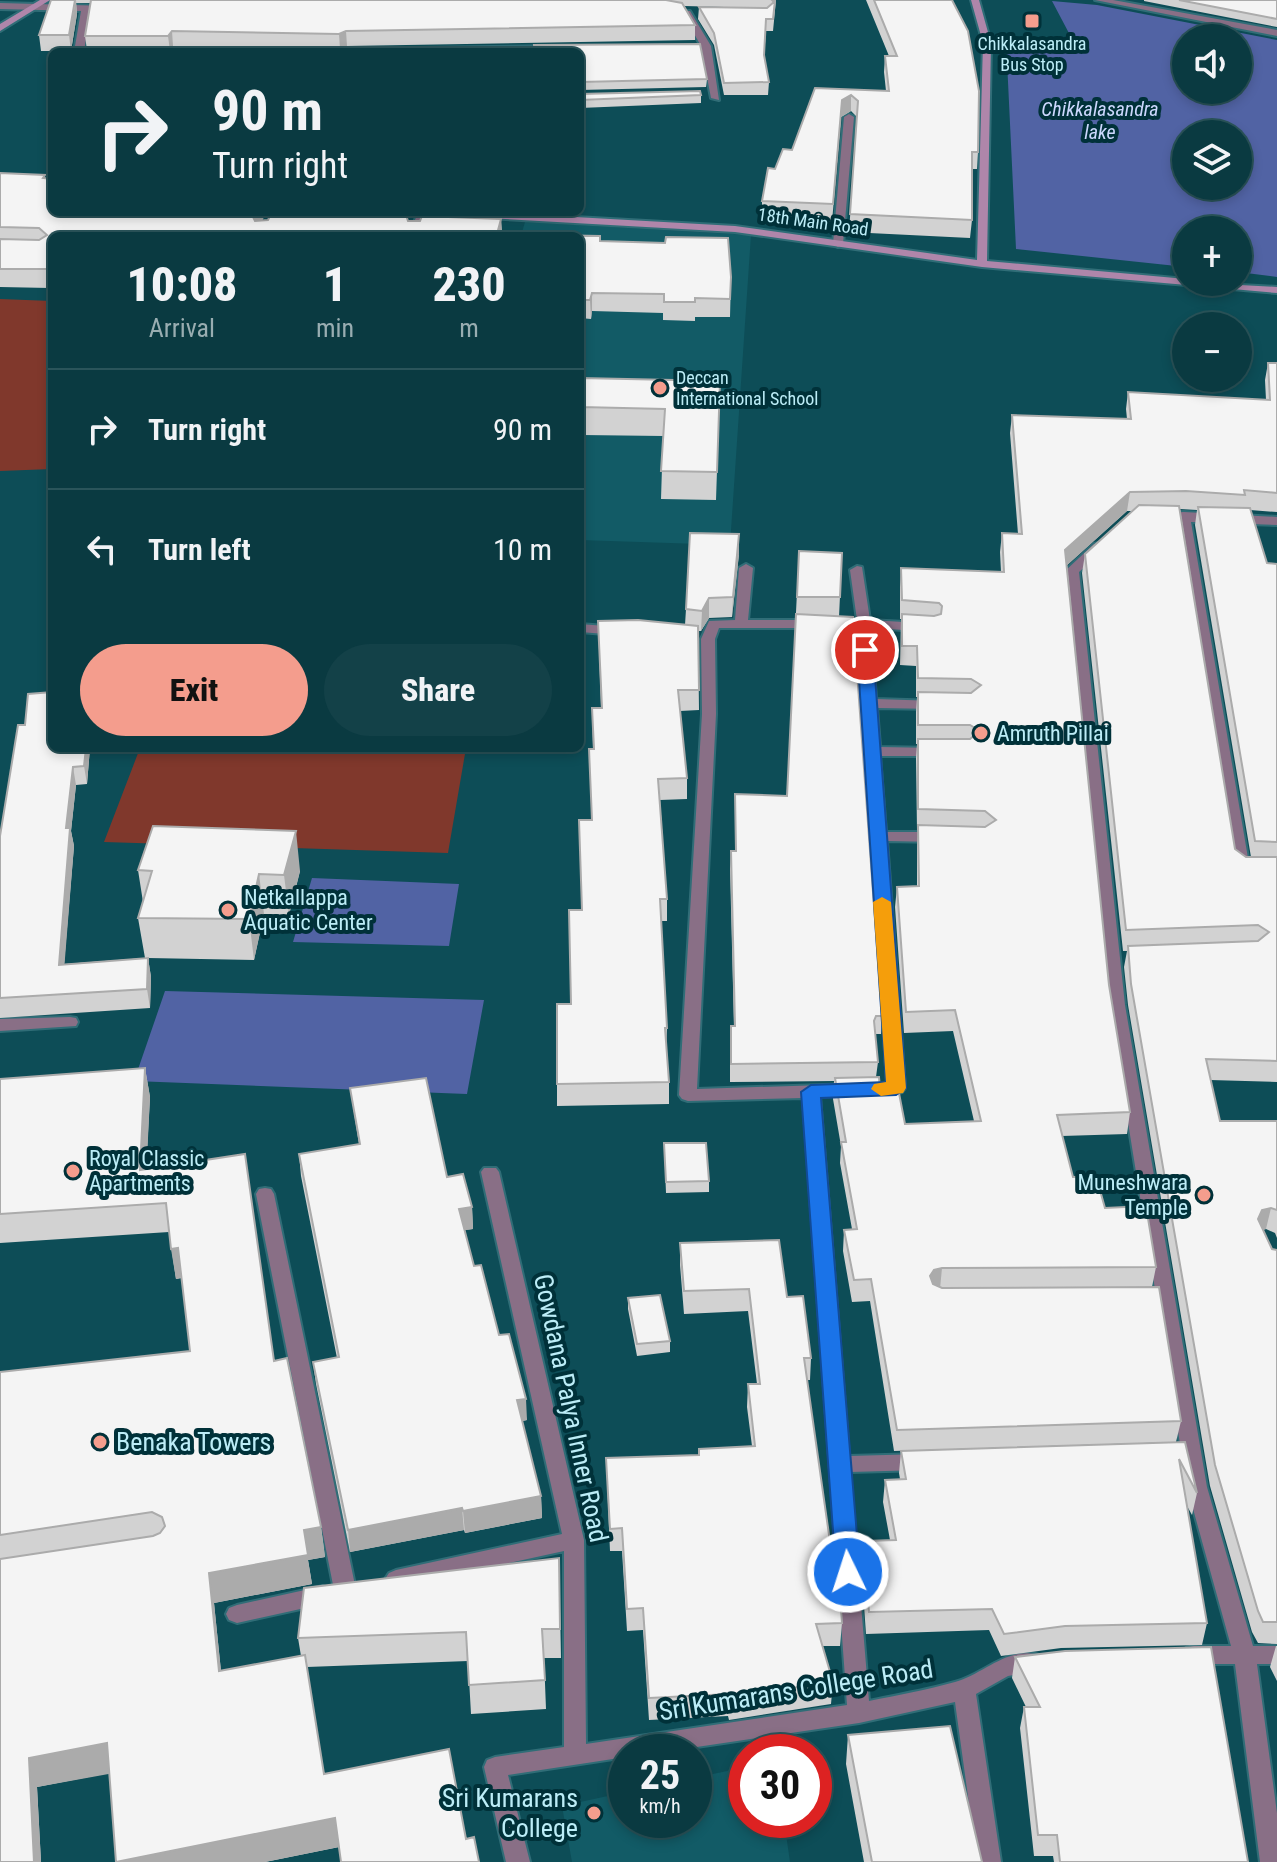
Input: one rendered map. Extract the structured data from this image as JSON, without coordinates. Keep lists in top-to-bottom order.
{
  "streets": {
    "street": ["18th Main Road", "Gowdana Palya Inner Road", "Sri Kumarans College Road"]
  },
  "crossings": [
    ["Gowdana Palya Inner Road", "Sri Kumarans College Road"]
  ],
  "water": ["Chikkalasandra lake"],
  "places": {
    "transit": ["Chikkalasandra Bus Stop"],
    "other": [
      "Deccan International School",
      "Amruth Pillai",
      "Netkallappa Aquatic Center",
      "Royal Classic Apartments",
      "Muneshwara Temple",
      "Benaka Towers",
      "Sri Kumarans College"
    ]
  },
  "page": {
    "map_buttons": ["+", "−"],
    "turn": ["90 m", "Turn right"],
    "eta": [
      "10:08",
      "Arrival",
      "1",
      "min",
      "230",
      "m"
    ],
    "list": [
      {
        "name": "Turn right",
        "value": "90 m"
      },
      {
        "name": "Turn left",
        "value": "10 m"
      }
    ],
    "buttons": ["Exit", "Share"],
    "speed": "25 km/h",
    "limit": "30"
  }
}
